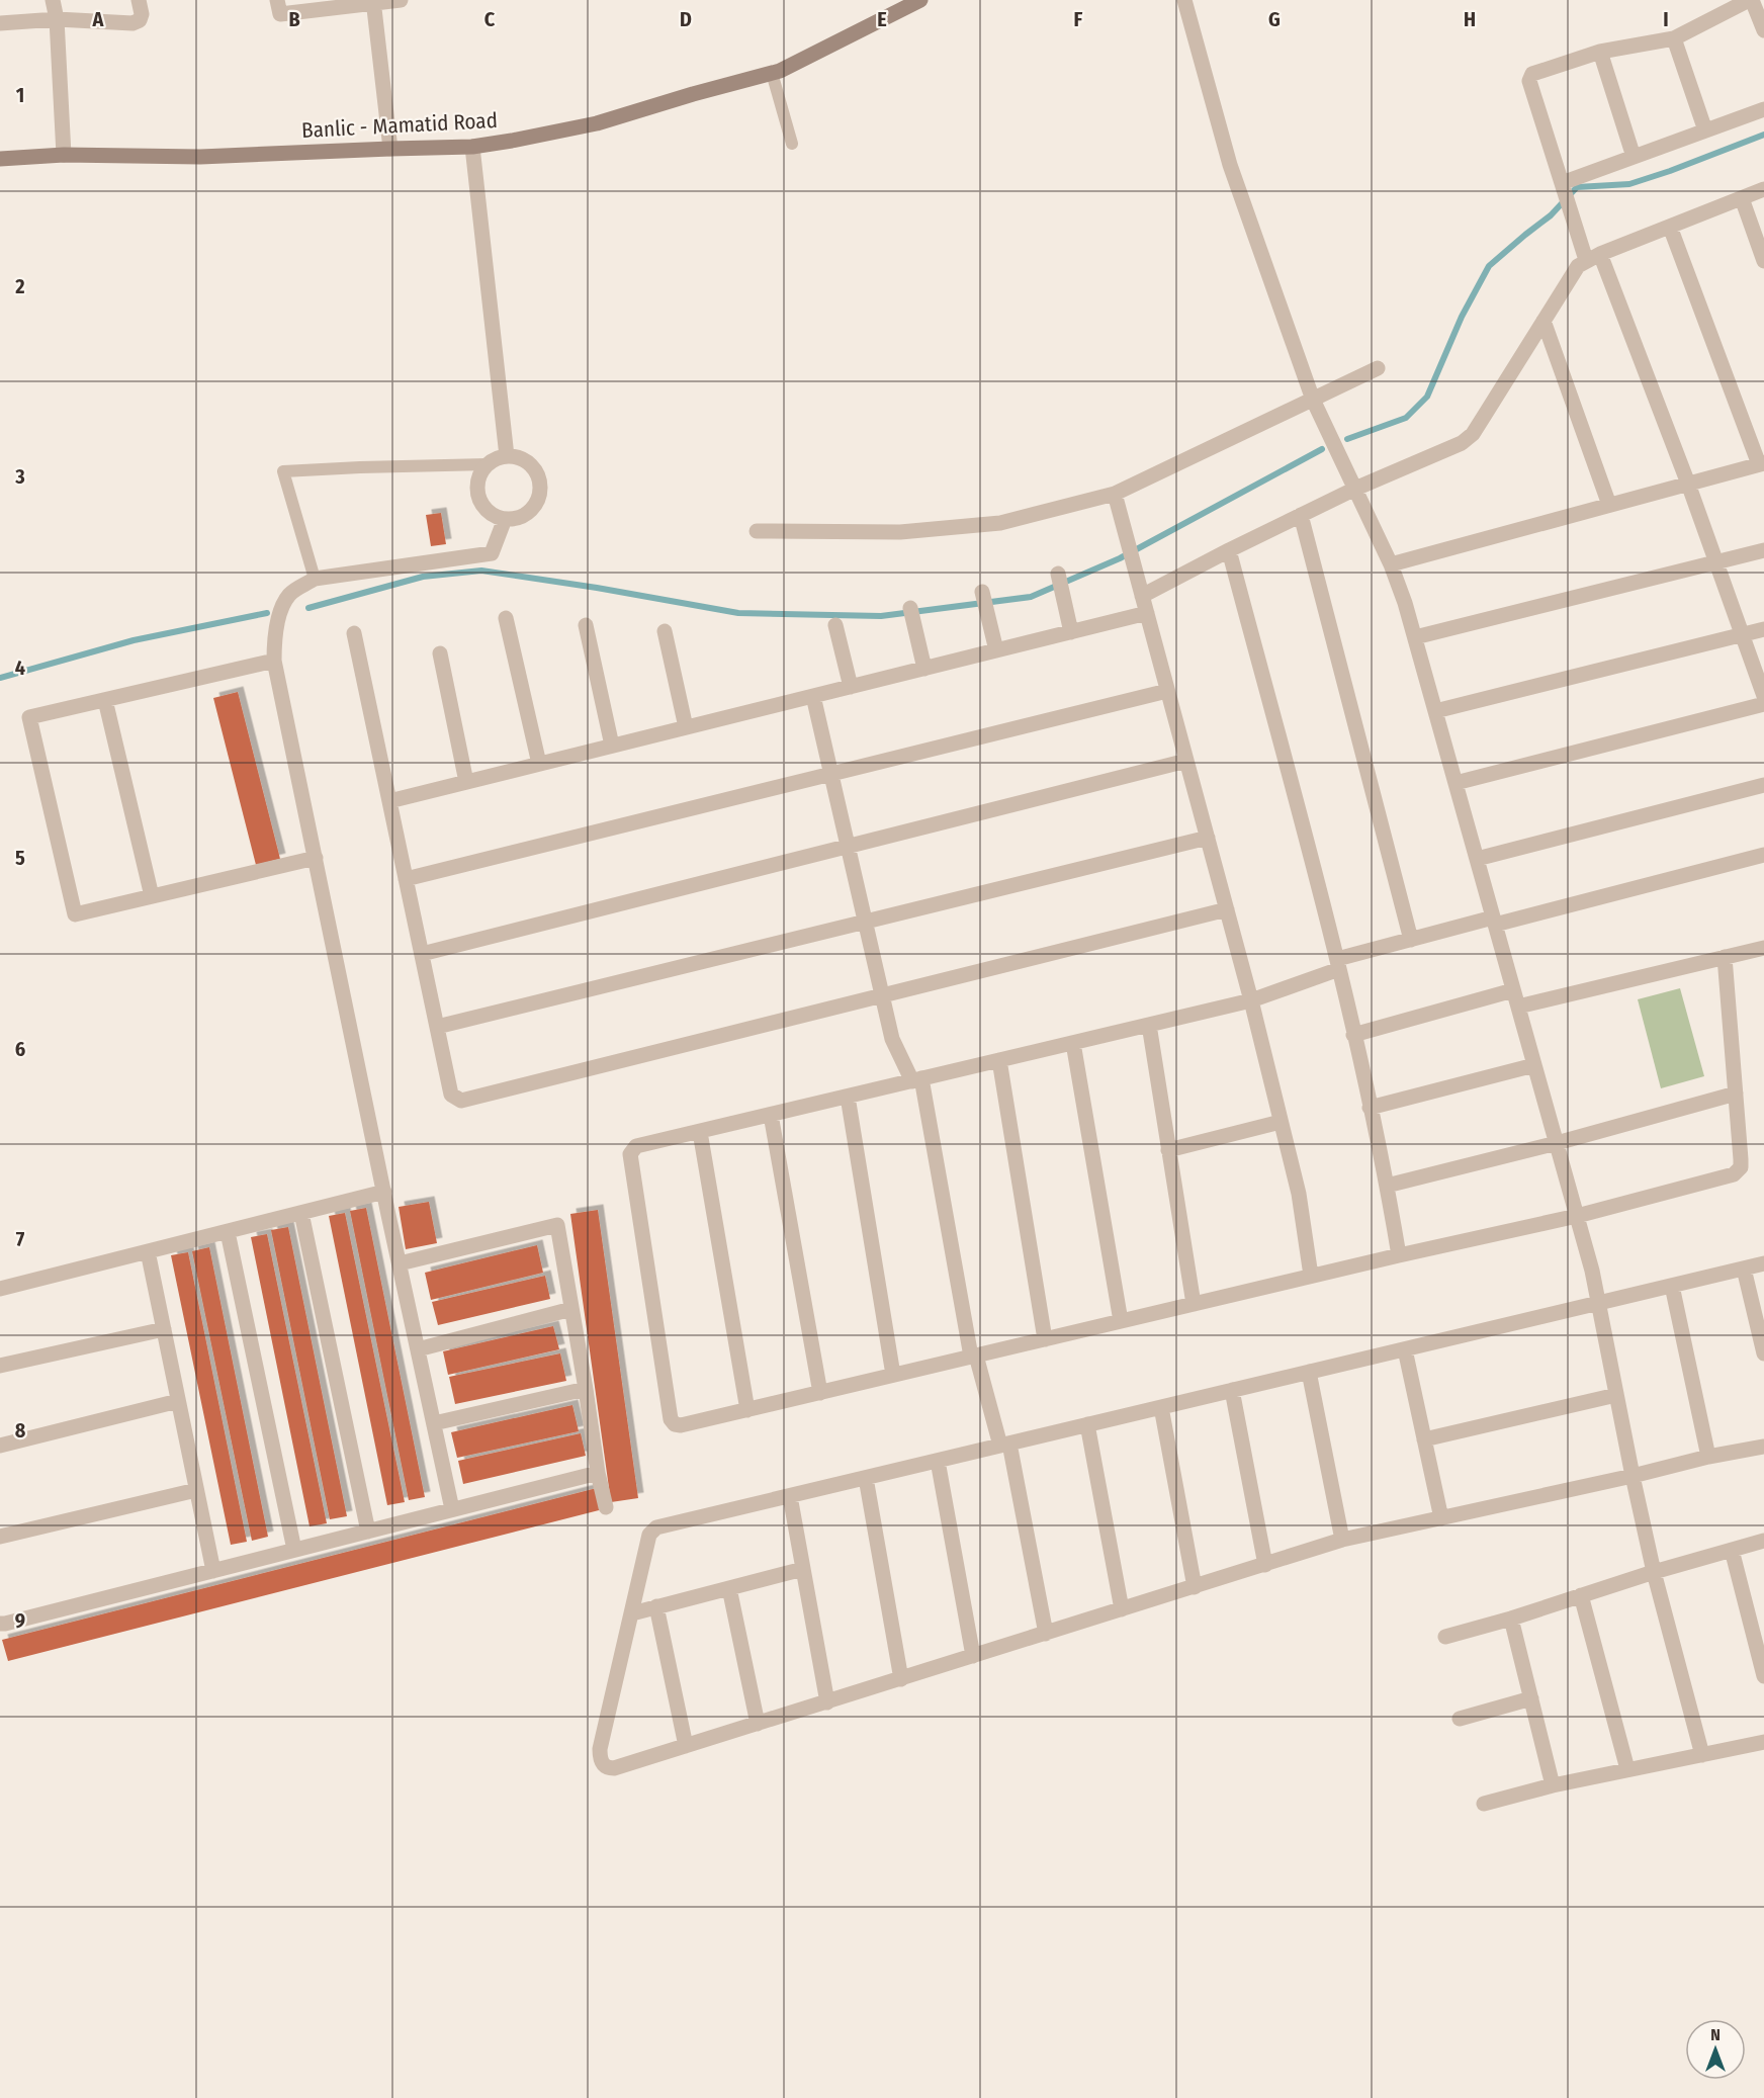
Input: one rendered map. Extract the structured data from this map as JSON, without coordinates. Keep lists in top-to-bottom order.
{
  "streets": {
    "main road": ["Banlic - Mamatid Road"]
  },
  "north": "top",
  "grid": {
    "columns": [
      "A",
      "B",
      "C",
      "D",
      "E",
      "F",
      "G",
      "H",
      "I"
    ],
    "rows": [
      "1",
      "2",
      "3",
      "4",
      "5",
      "6",
      "7",
      "8",
      "9"
    ]
  }
}
